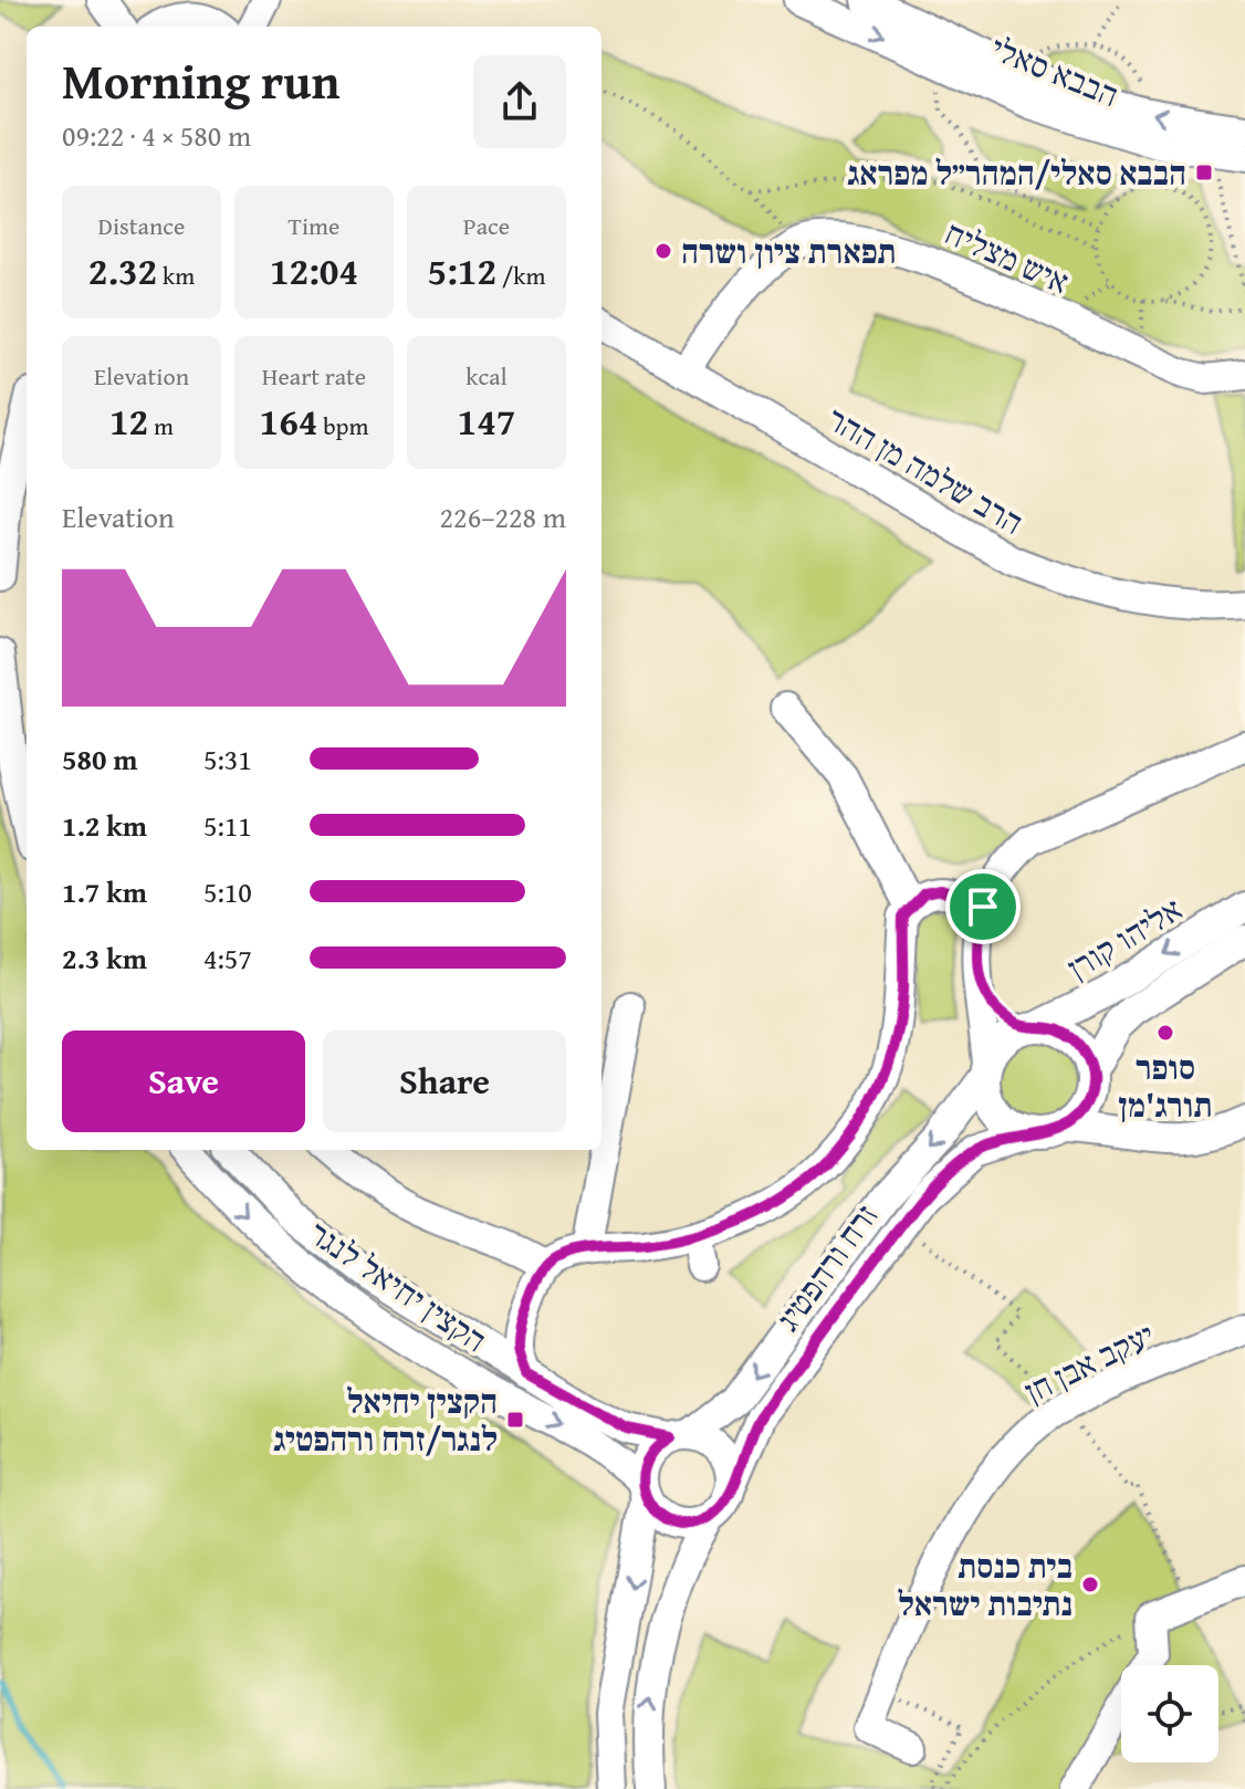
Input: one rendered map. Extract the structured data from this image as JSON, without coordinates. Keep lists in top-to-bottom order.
{
  "streets": {
    "street": [
      "הבבא סאלי",
      "איש מצליח",
      "הרב שלמה מן ההר",
      "אליהו קורן",
      "זרח ורהפטיג",
      "הקצין יחיאל לנגר",
      "יעקב אבן חן"
    ]
  },
  "crossings": [
    ["אליהו קורן", "זרח ורהפטיג"],
    ["זרח ורהפטיג", "הקצין יחיאל לנגר"]
  ],
  "places": {
    "transit": ["הבבא סאלי/המהר״ל מפראג", "הקצין יחיאל לנגר/זרח ורהפטיג"],
    "other": ["תפארת ציון ושרה", "סופר תורג'מן", "בית כנסת נתיבות ישראל"]
  },
  "page": {
    "heading": ["Morning run", "09:22 · 4 × 580 m"],
    "stats": [
      ["Distance", "2.32 km"],
      ["Time", "12:04"],
      ["Pace", "5:12 /km"],
      ["Elevation", "12 m"],
      ["Heart rate", "164 bpm"],
      ["kcal", "147"]
    ],
    "chart": ["Elevation", "226–228 m"],
    "list": [
      {
        "name": "580 m",
        "note": "5:31"
      },
      {
        "name": "1.2 km",
        "note": "5:11"
      },
      {
        "name": "1.7 km",
        "note": "5:10"
      },
      {
        "name": "2.3 km",
        "note": "4:57"
      }
    ],
    "buttons": ["Save", "Share"]
  }
}
